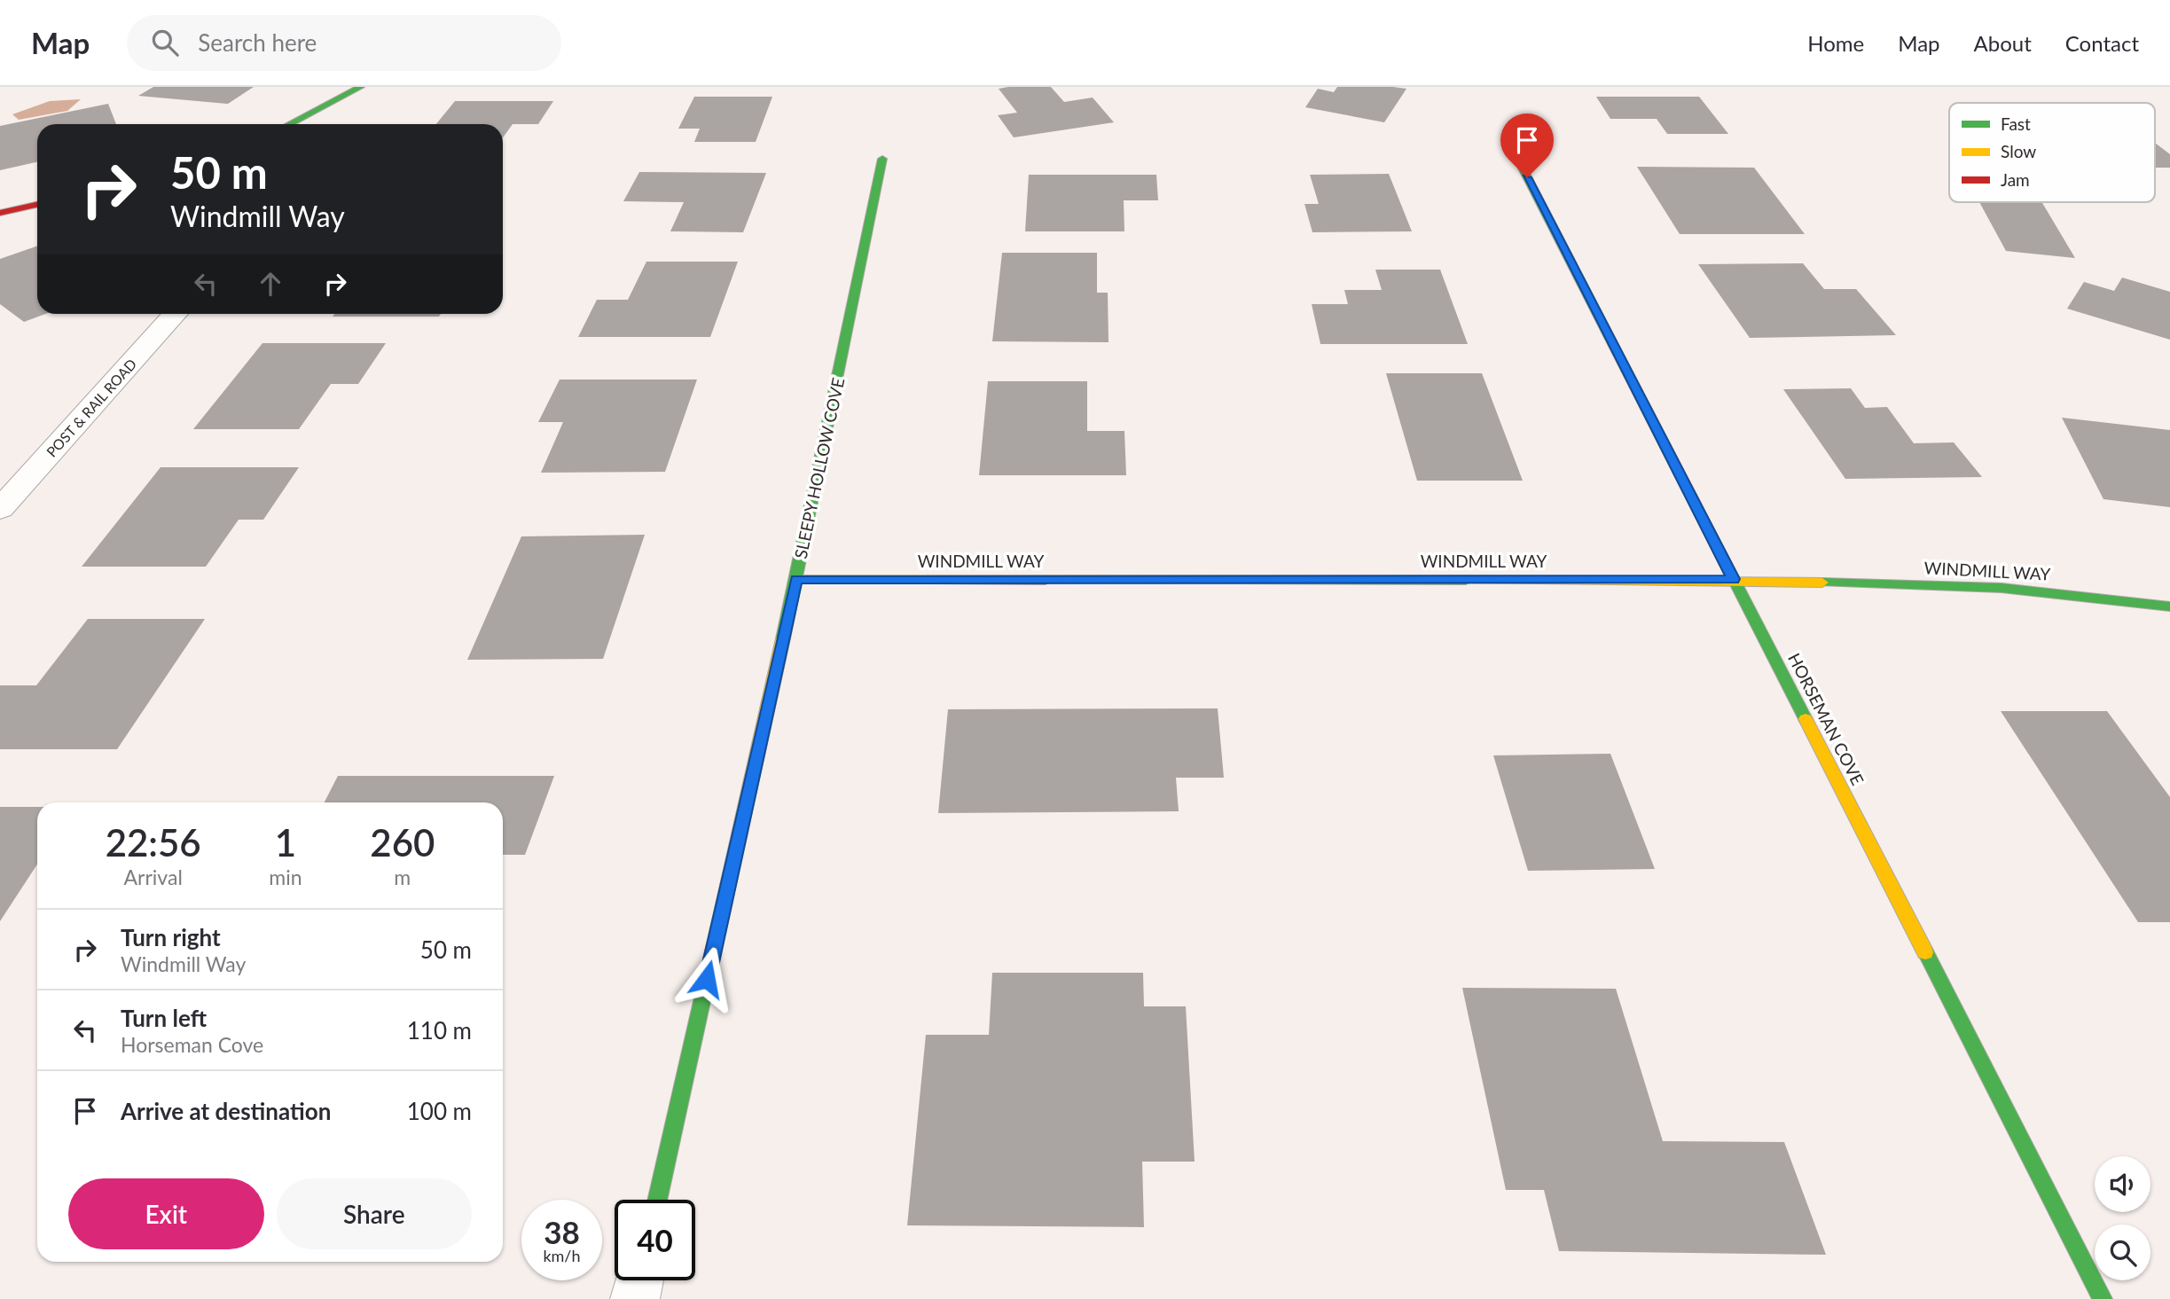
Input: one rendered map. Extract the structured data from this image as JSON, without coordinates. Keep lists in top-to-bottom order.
{
  "streets": {
    "street": [
      "POST & RAIL ROAD",
      "SLEEPY HOLLOW COVE",
      "WINDMILL WAY",
      "HORSEMAN COVE"
    ]
  },
  "crossings": [
    ["SLEEPY HOLLOW COVE", "WINDMILL WAY"],
    ["WINDMILL WAY", "HORSEMAN COVE"]
  ],
  "legend": ["Fast", "Slow", "Jam"],
  "page": {
    "header": "Map",
    "search": "Search here",
    "nav": [
      "Home",
      "Map",
      "About",
      "Contact"
    ],
    "turn": ["50 m", "Windmill Way"],
    "eta": [
      "22:56",
      "Arrival",
      "1",
      "min",
      "260",
      "m"
    ],
    "list": [
      {
        "name": "Turn right",
        "note": "Windmill Way",
        "value": "50 m"
      },
      {
        "name": "Turn left",
        "note": "Horseman Cove",
        "value": "110 m"
      },
      {
        "name": "Arrive at destination",
        "value": "100 m"
      }
    ],
    "buttons": ["Exit", "Share"],
    "speed": "38 km/h",
    "limit": "40"
  }
}
